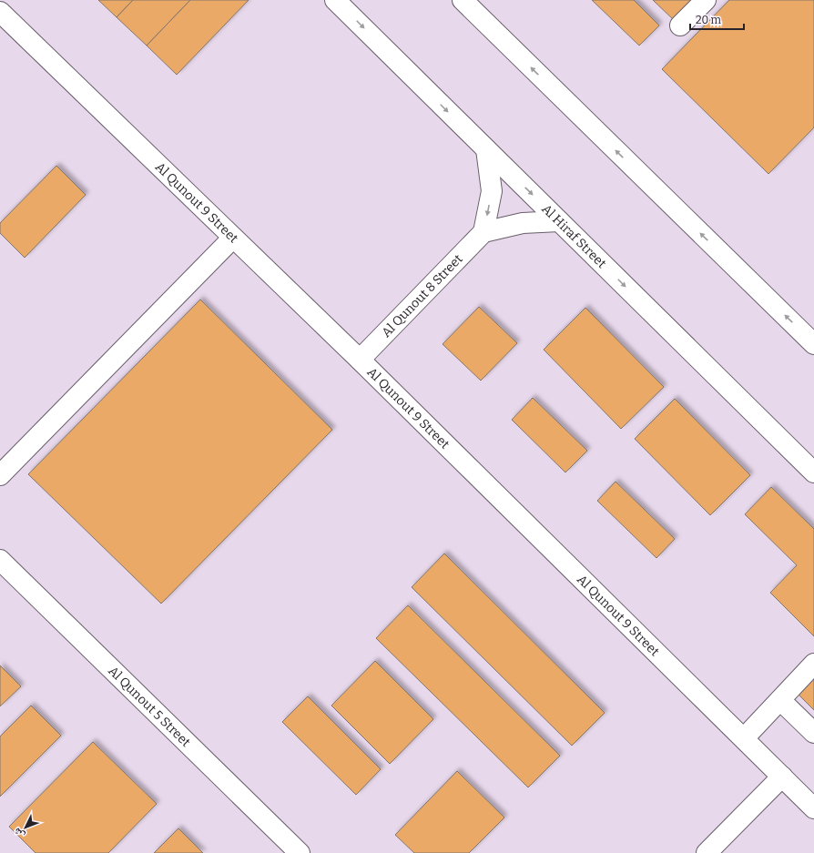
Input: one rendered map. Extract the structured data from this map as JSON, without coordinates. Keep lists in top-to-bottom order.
{
  "streets": {
    "street": [
      "Al Qunout 9 Street",
      "Al Hiraf Street",
      "Al Qunout 8 Street",
      "Al Qunout 5 Street"
    ]
  },
  "crossings": [
    ["Al Qunout 9 Street", "Al Qunout 8 Street"]
  ],
  "scale_bar": "20 m",
  "north": "bottom left"
}
